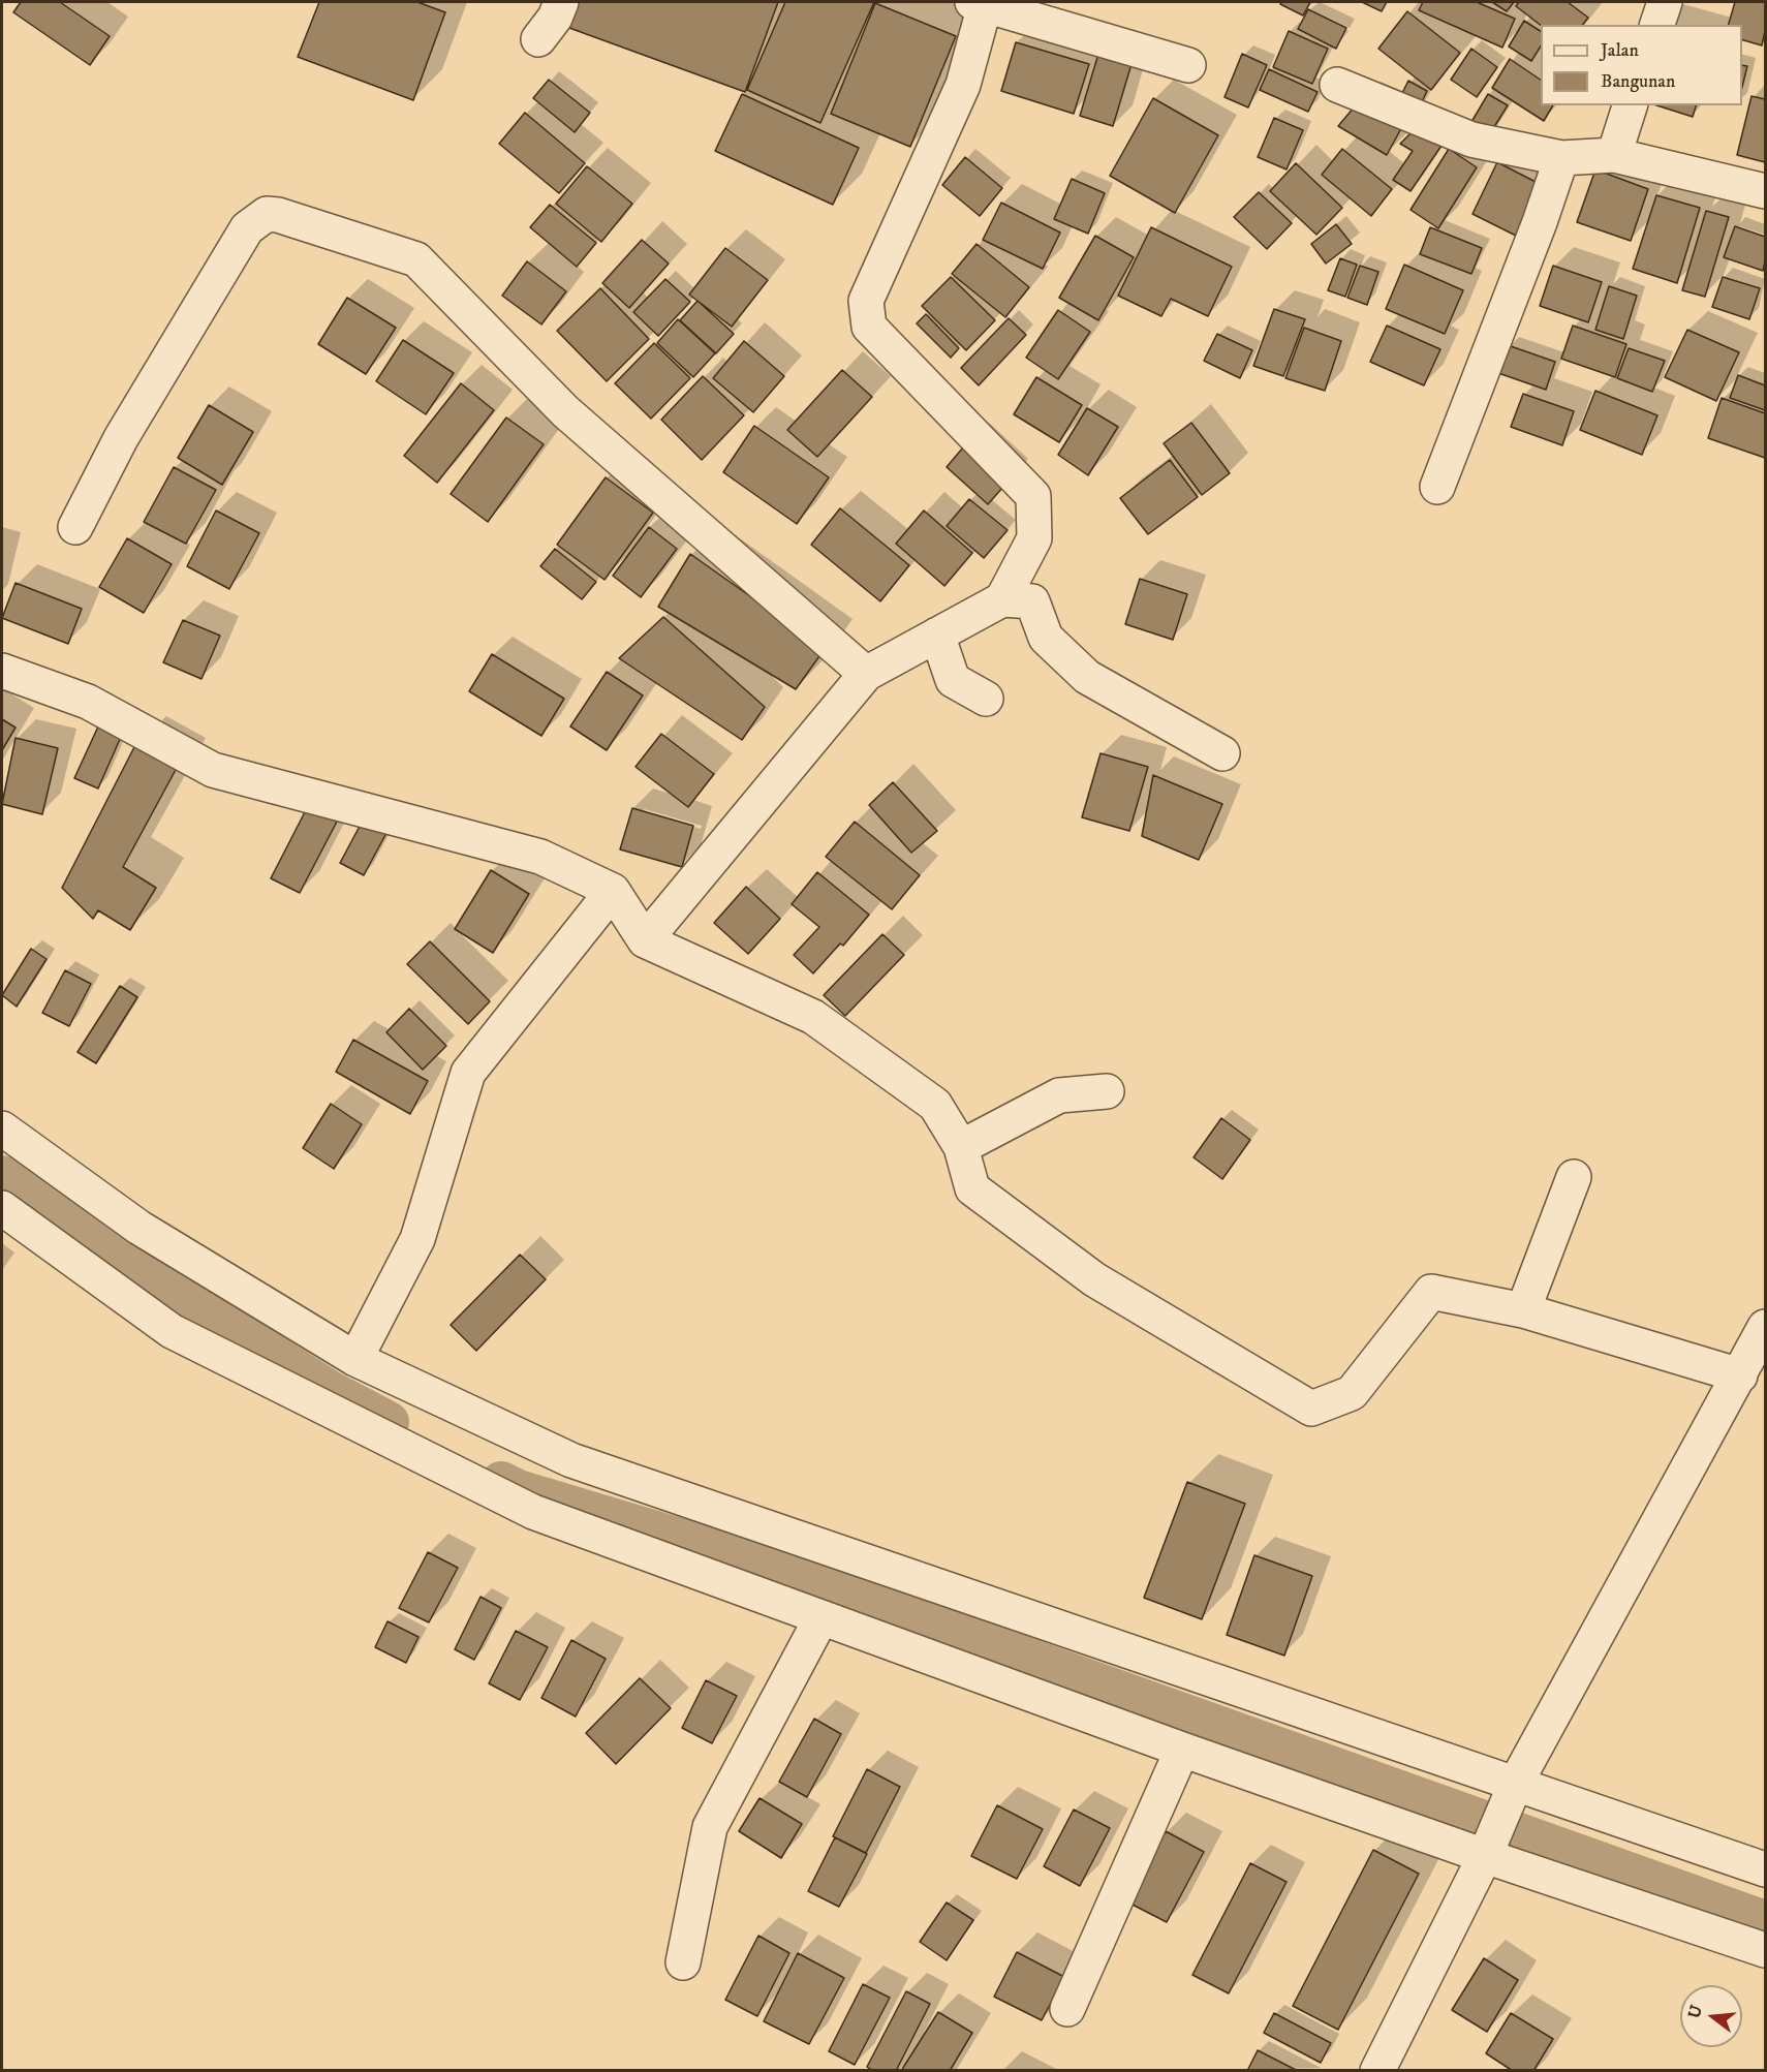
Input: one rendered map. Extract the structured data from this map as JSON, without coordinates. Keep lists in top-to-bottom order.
{
  "legend": ["Jalan", "Bangunan"],
  "north": "left"
}
